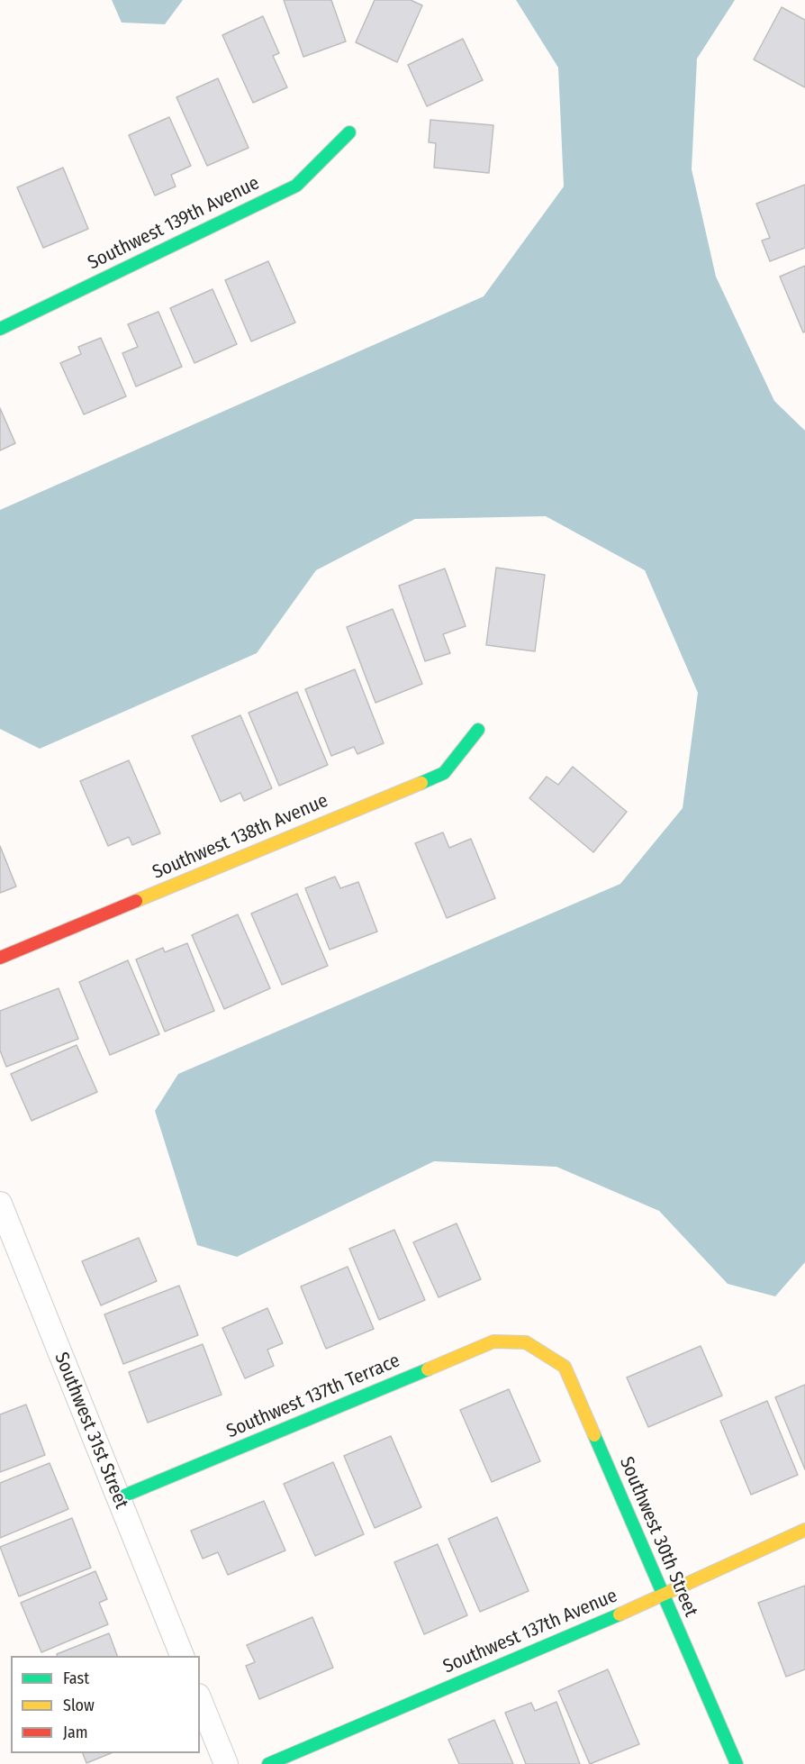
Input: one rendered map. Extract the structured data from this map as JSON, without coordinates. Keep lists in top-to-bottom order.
{
  "streets": {
    "street": [
      "Southwest 139th Avenue",
      "Southwest 138th Avenue",
      "Southwest 137th Terrace",
      "Southwest 31st Street",
      "Southwest 30th Street",
      "Southwest 137th Avenue"
    ]
  },
  "crossings": [
    ["Southwest 137th Terrace", "Southwest 31st Street"],
    ["Southwest 137th Terrace", "Southwest 30th Street"],
    ["Southwest 30th Street", "Southwest 137th Avenue"]
  ],
  "legend": ["Fast", "Slow", "Jam"]
}
